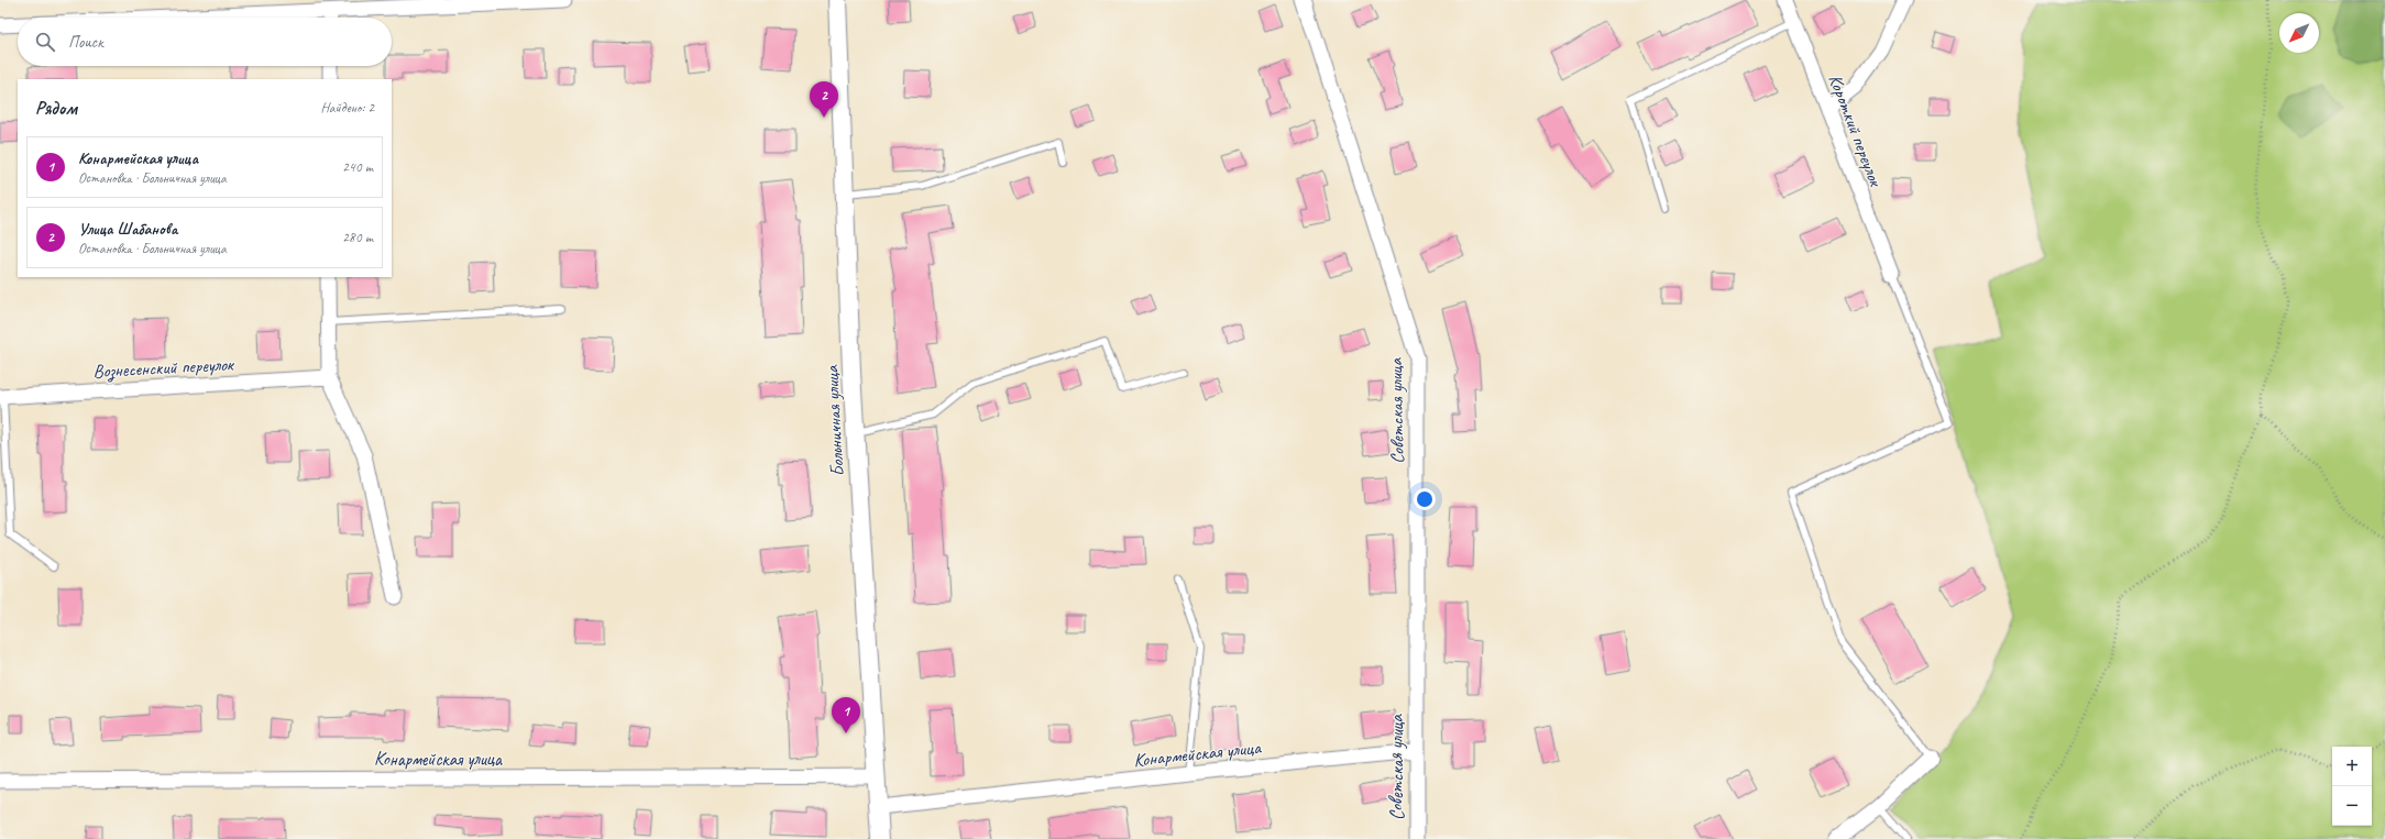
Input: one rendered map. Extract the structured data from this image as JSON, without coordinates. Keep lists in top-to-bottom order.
{
  "streets": {
    "street": [
      "Короткий переулок",
      "Вознесенский переулок",
      "Советская улица",
      "Больничная улица",
      "Конармейская улица"
    ]
  },
  "crossings": [
    ["Советская улица", "Конармейская улица"],
    ["Больничная улица", "Конармейская улица"]
  ],
  "north": "bottom left",
  "page": {
    "search": "Поиск",
    "heading": ["Рядом", "Найдено: 2"],
    "pins": ["2", "1"],
    "list": [
      {
        "mark": "1",
        "name": "Конармейская улица",
        "note": "Остановка · Больничная улица",
        "value": "240 m"
      },
      {
        "mark": "2",
        "name": "Улица Шабанова",
        "note": "Остановка · Больничная улица",
        "value": "280 m"
      }
    ],
    "map_buttons": ["+", "−"]
  }
}
